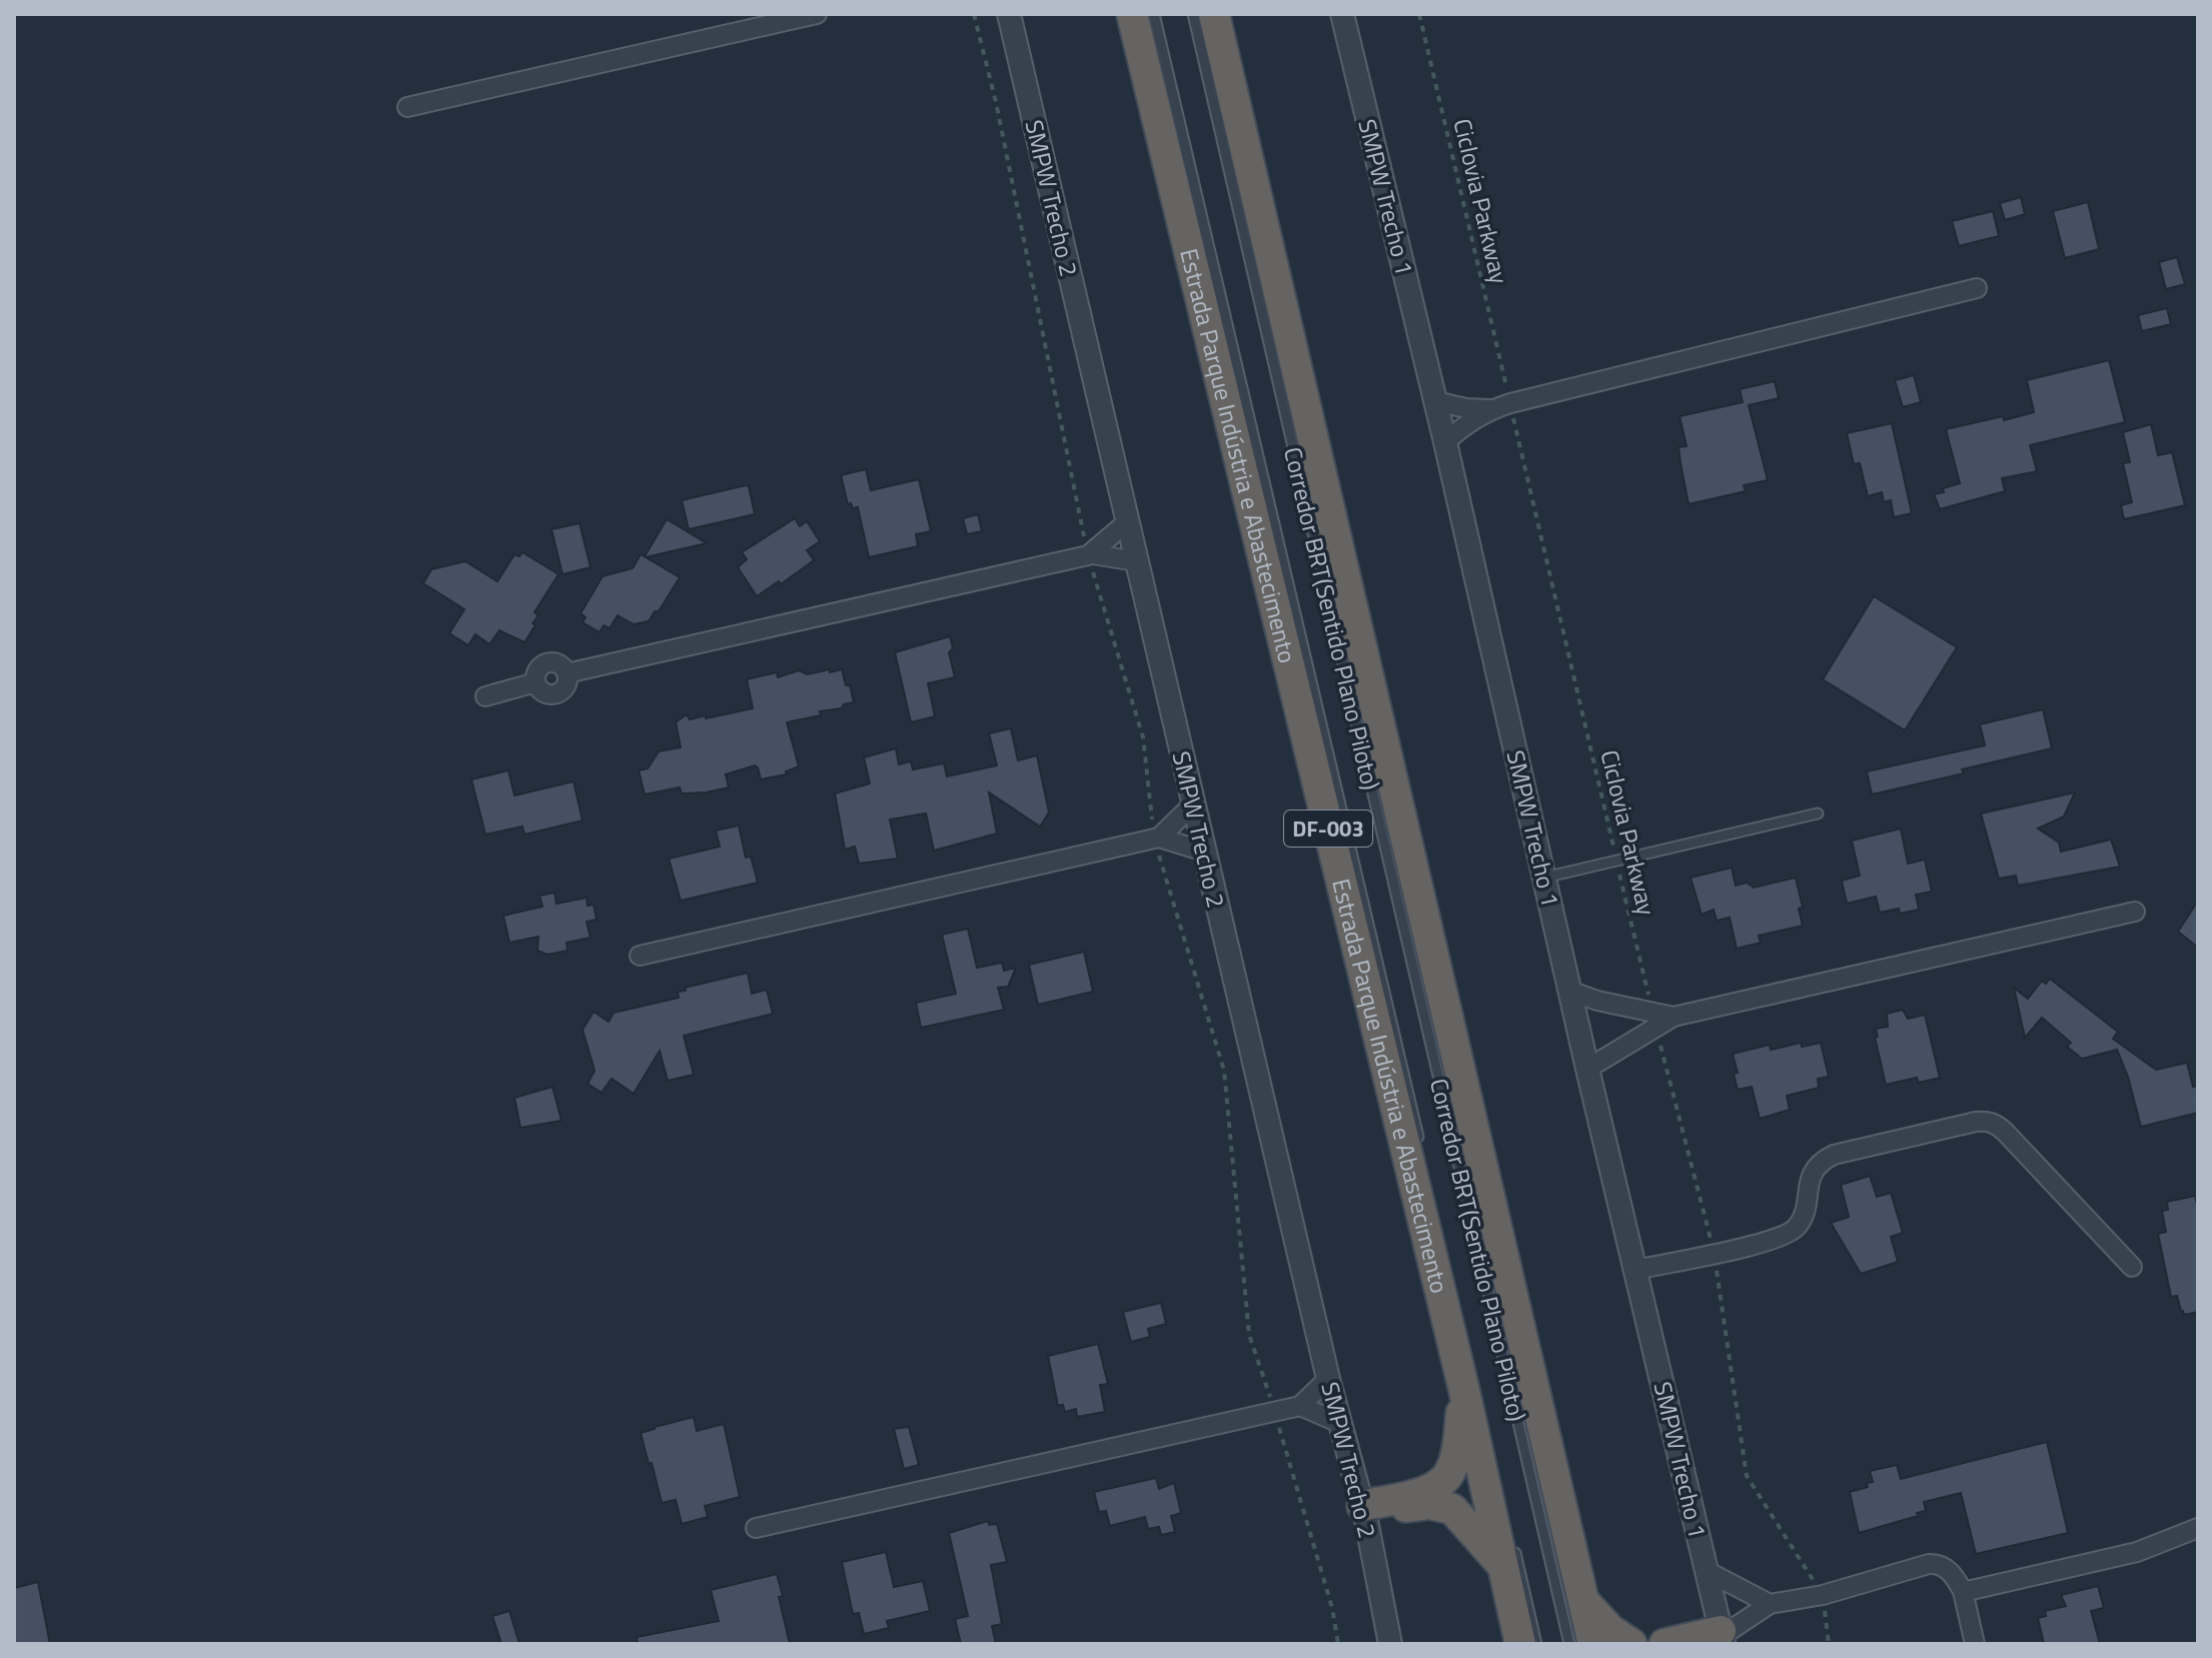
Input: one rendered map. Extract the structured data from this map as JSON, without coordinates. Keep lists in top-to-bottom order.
{
  "streets": {
    "highway": ["Estrada Parque Indústria e Abastecimento", "DF-003"],
    "street": ["SMPW Trecho 1", "SMPW Trecho 2"],
    "lane": ["Corredor BRT(Sentido Plano Piloto)"],
    "path": ["Ciclovia Parkway"]
  }
}
